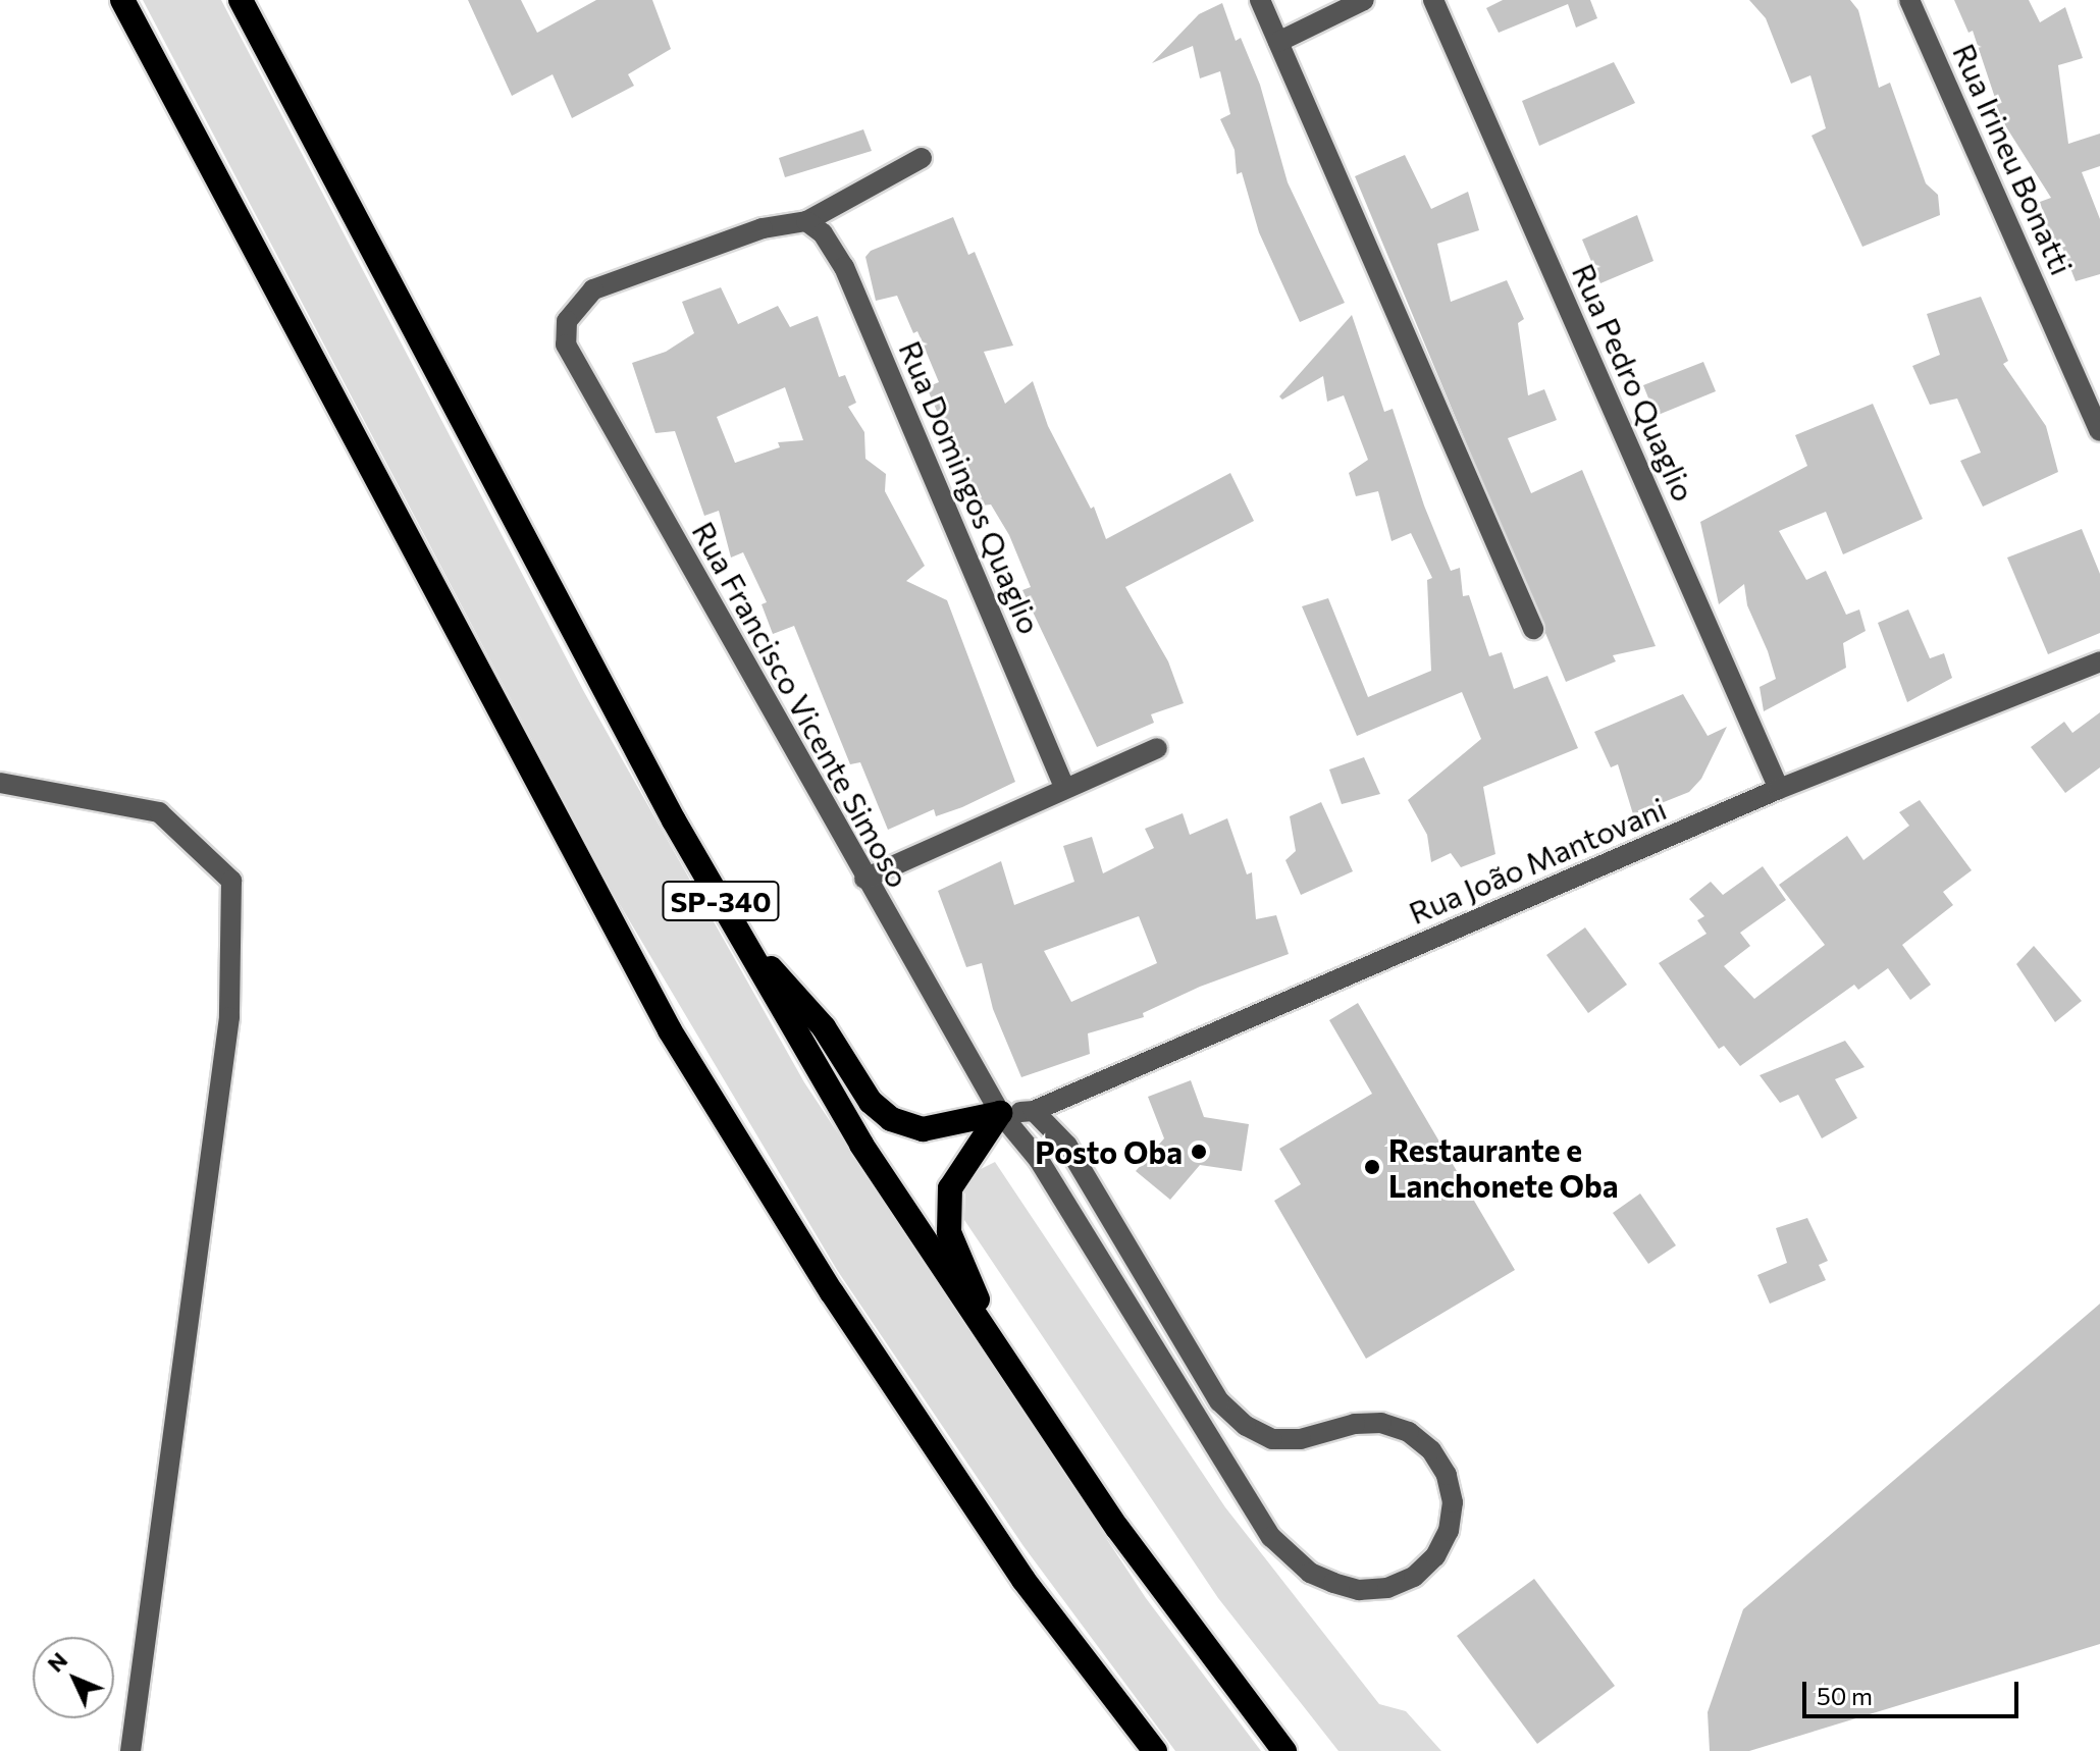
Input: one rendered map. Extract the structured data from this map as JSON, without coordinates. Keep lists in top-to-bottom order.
{
  "streets": {
    "highway": ["SP-340"],
    "street": [
      "Rua Irineu Bonatti",
      "Rua Pedro Quaglio",
      "Rua Domingos Quaglio",
      "Rua Francisco Vicente Simoso",
      "Rua João Mantovani"
    ]
  },
  "crossings": [
    ["Rua Pedro Quaglio", "Rua João Mantovani"],
    ["Rua Domingos Quaglio", "Rua Francisco Vicente Simoso"],
    ["Rua Francisco Vicente Simoso", "Rua João Mantovani"]
  ],
  "places": ["Posto Oba", "Restaurante e Lanchonete Oba"],
  "scale_bar": "50 m",
  "north": "top left"
}
